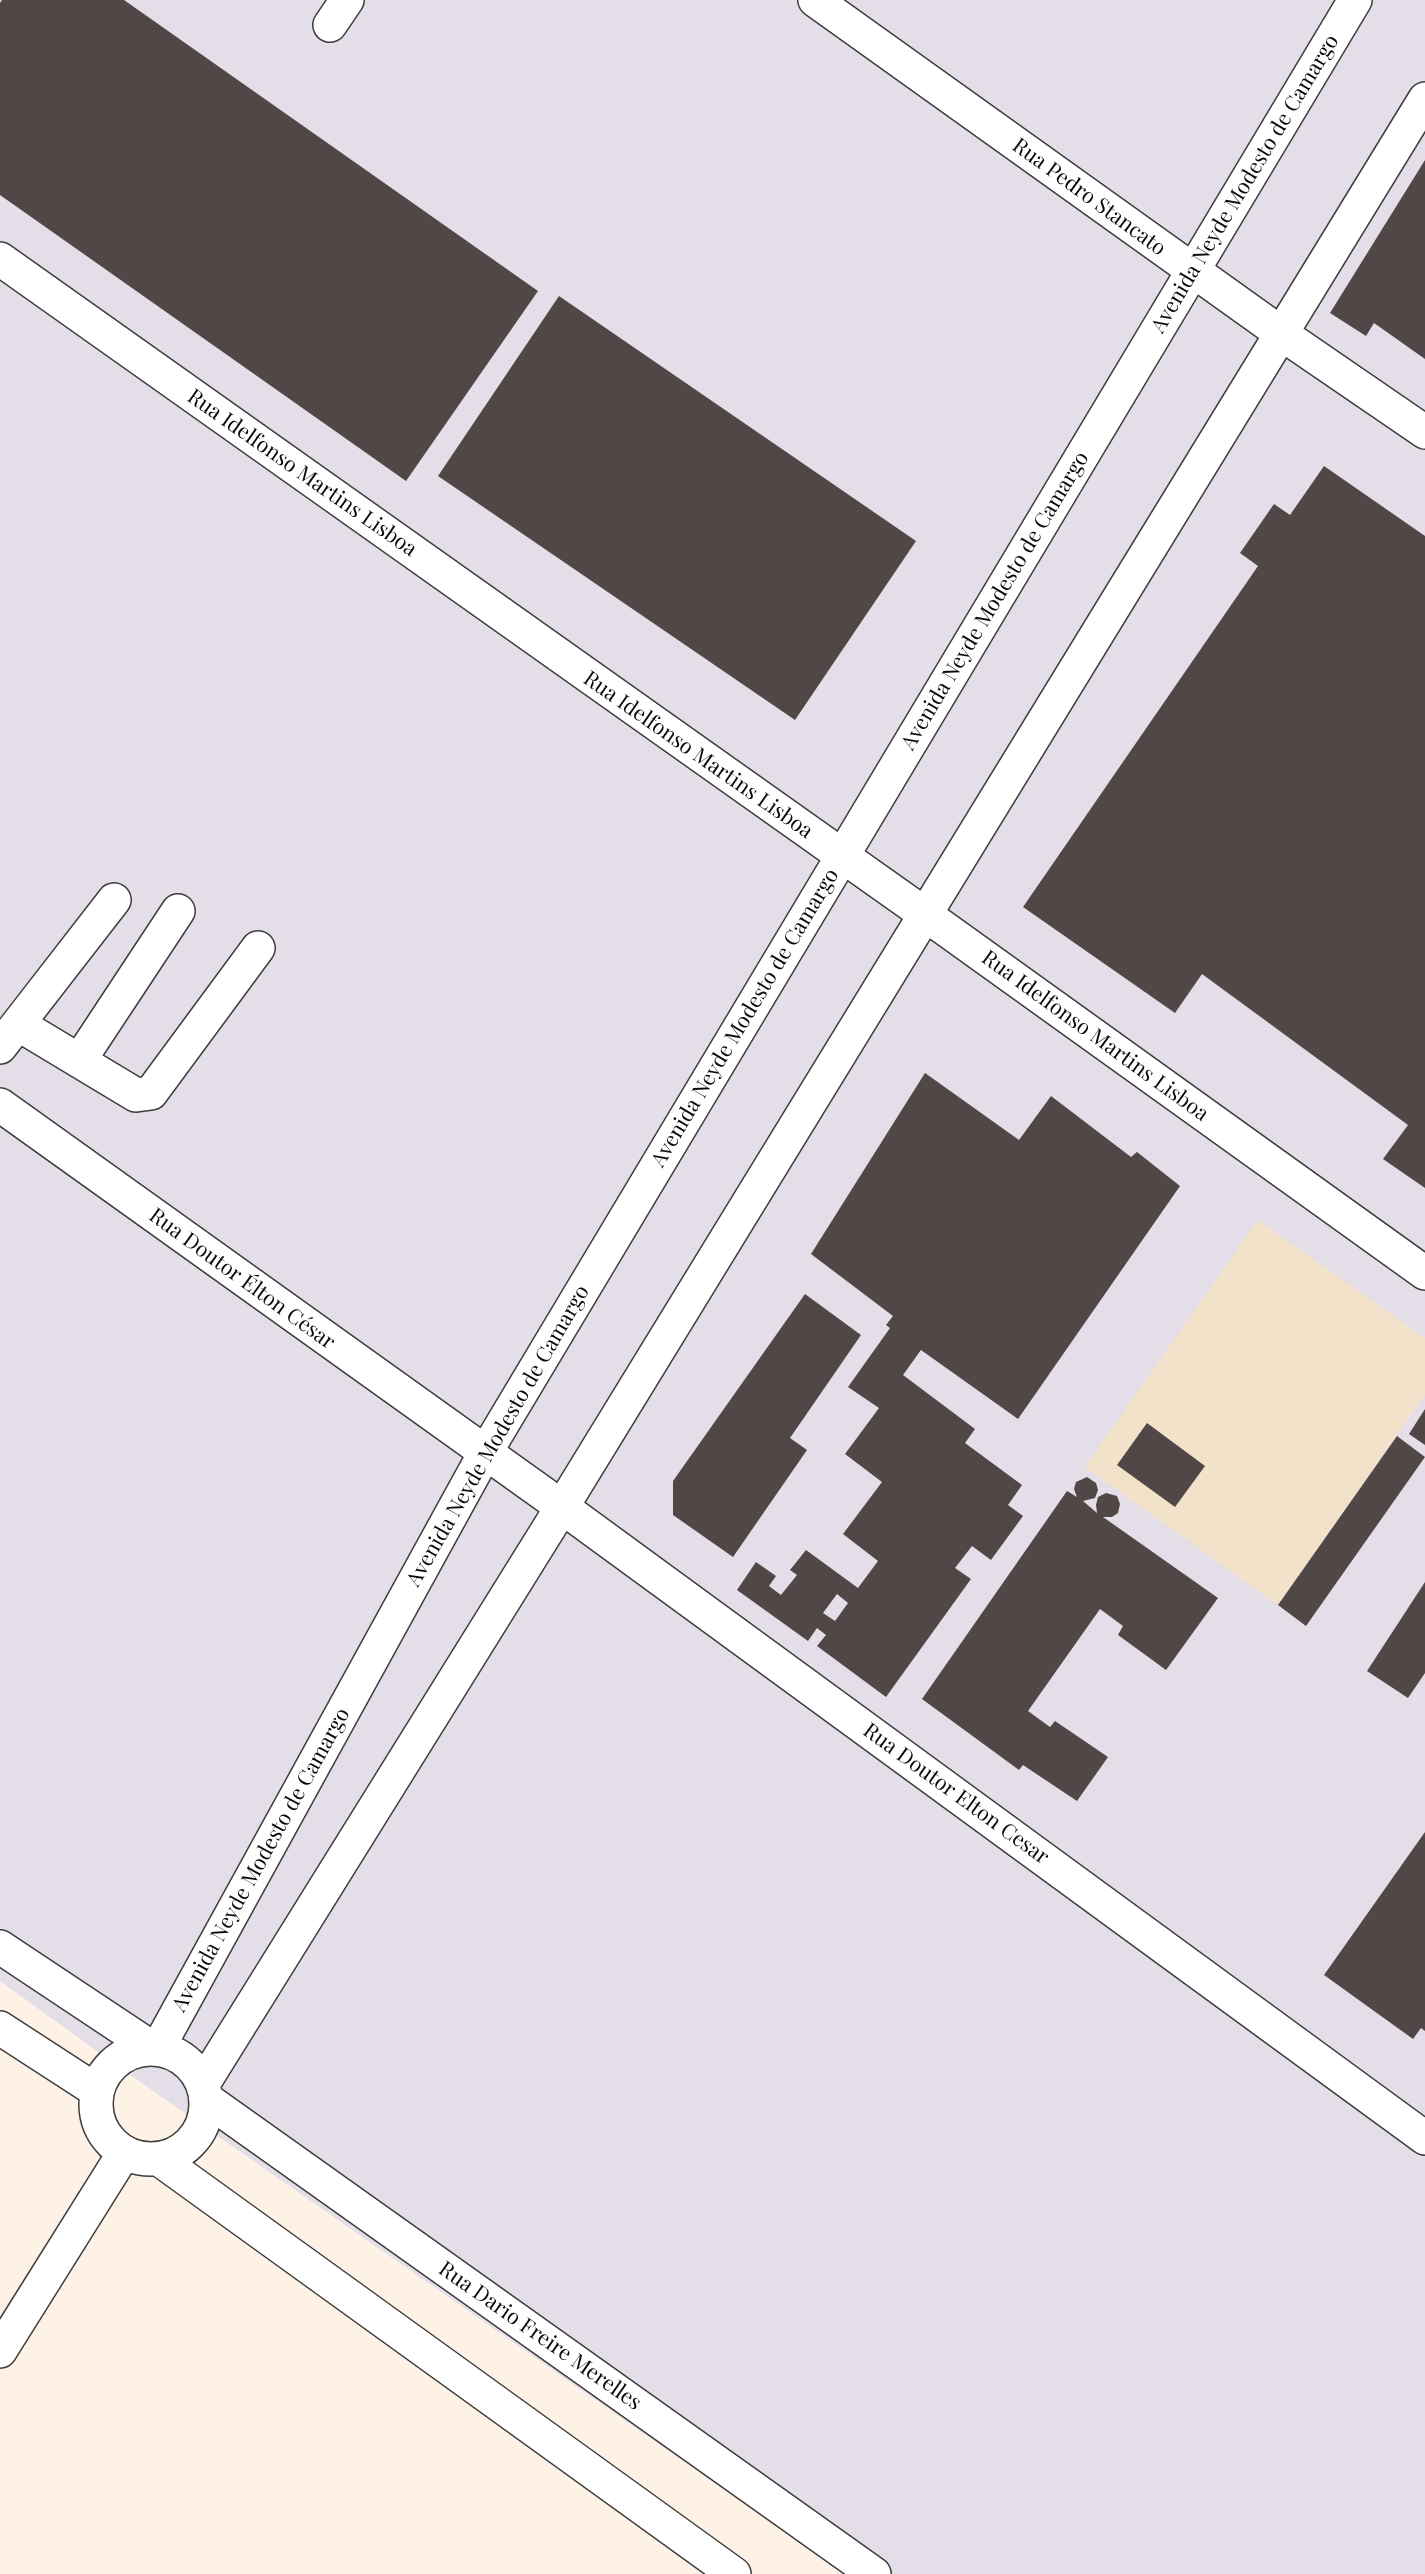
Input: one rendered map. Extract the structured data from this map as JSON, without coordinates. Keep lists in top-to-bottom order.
{
  "streets": {
    "street": [
      "Avenida Neyde Modesto de Camargo",
      "Rua Pedro Stancato",
      "Rua Idelfonso Martins Lisboa",
      "Rua Doutor Élton César",
      "Rua Doutor Elton Cesar",
      "Rua Dario Freire Merelles"
    ]
  },
  "crossings": [
    ["Avenida Neyde Modesto de Camargo", "Rua Pedro Stancato"],
    ["Avenida Neyde Modesto de Camargo", "Rua Idelfonso Martins Lisboa"],
    ["Avenida Neyde Modesto de Camargo", "Rua Doutor Élton César"],
    ["Avenida Neyde Modesto de Camargo", "Rua Doutor Elton Cesar"],
    ["Avenida Neyde Modesto de Camargo", "Rua Dario Freire Merelles"],
    ["Rua Doutor Élton César", "Rua Doutor Elton Cesar"]
  ]
}
